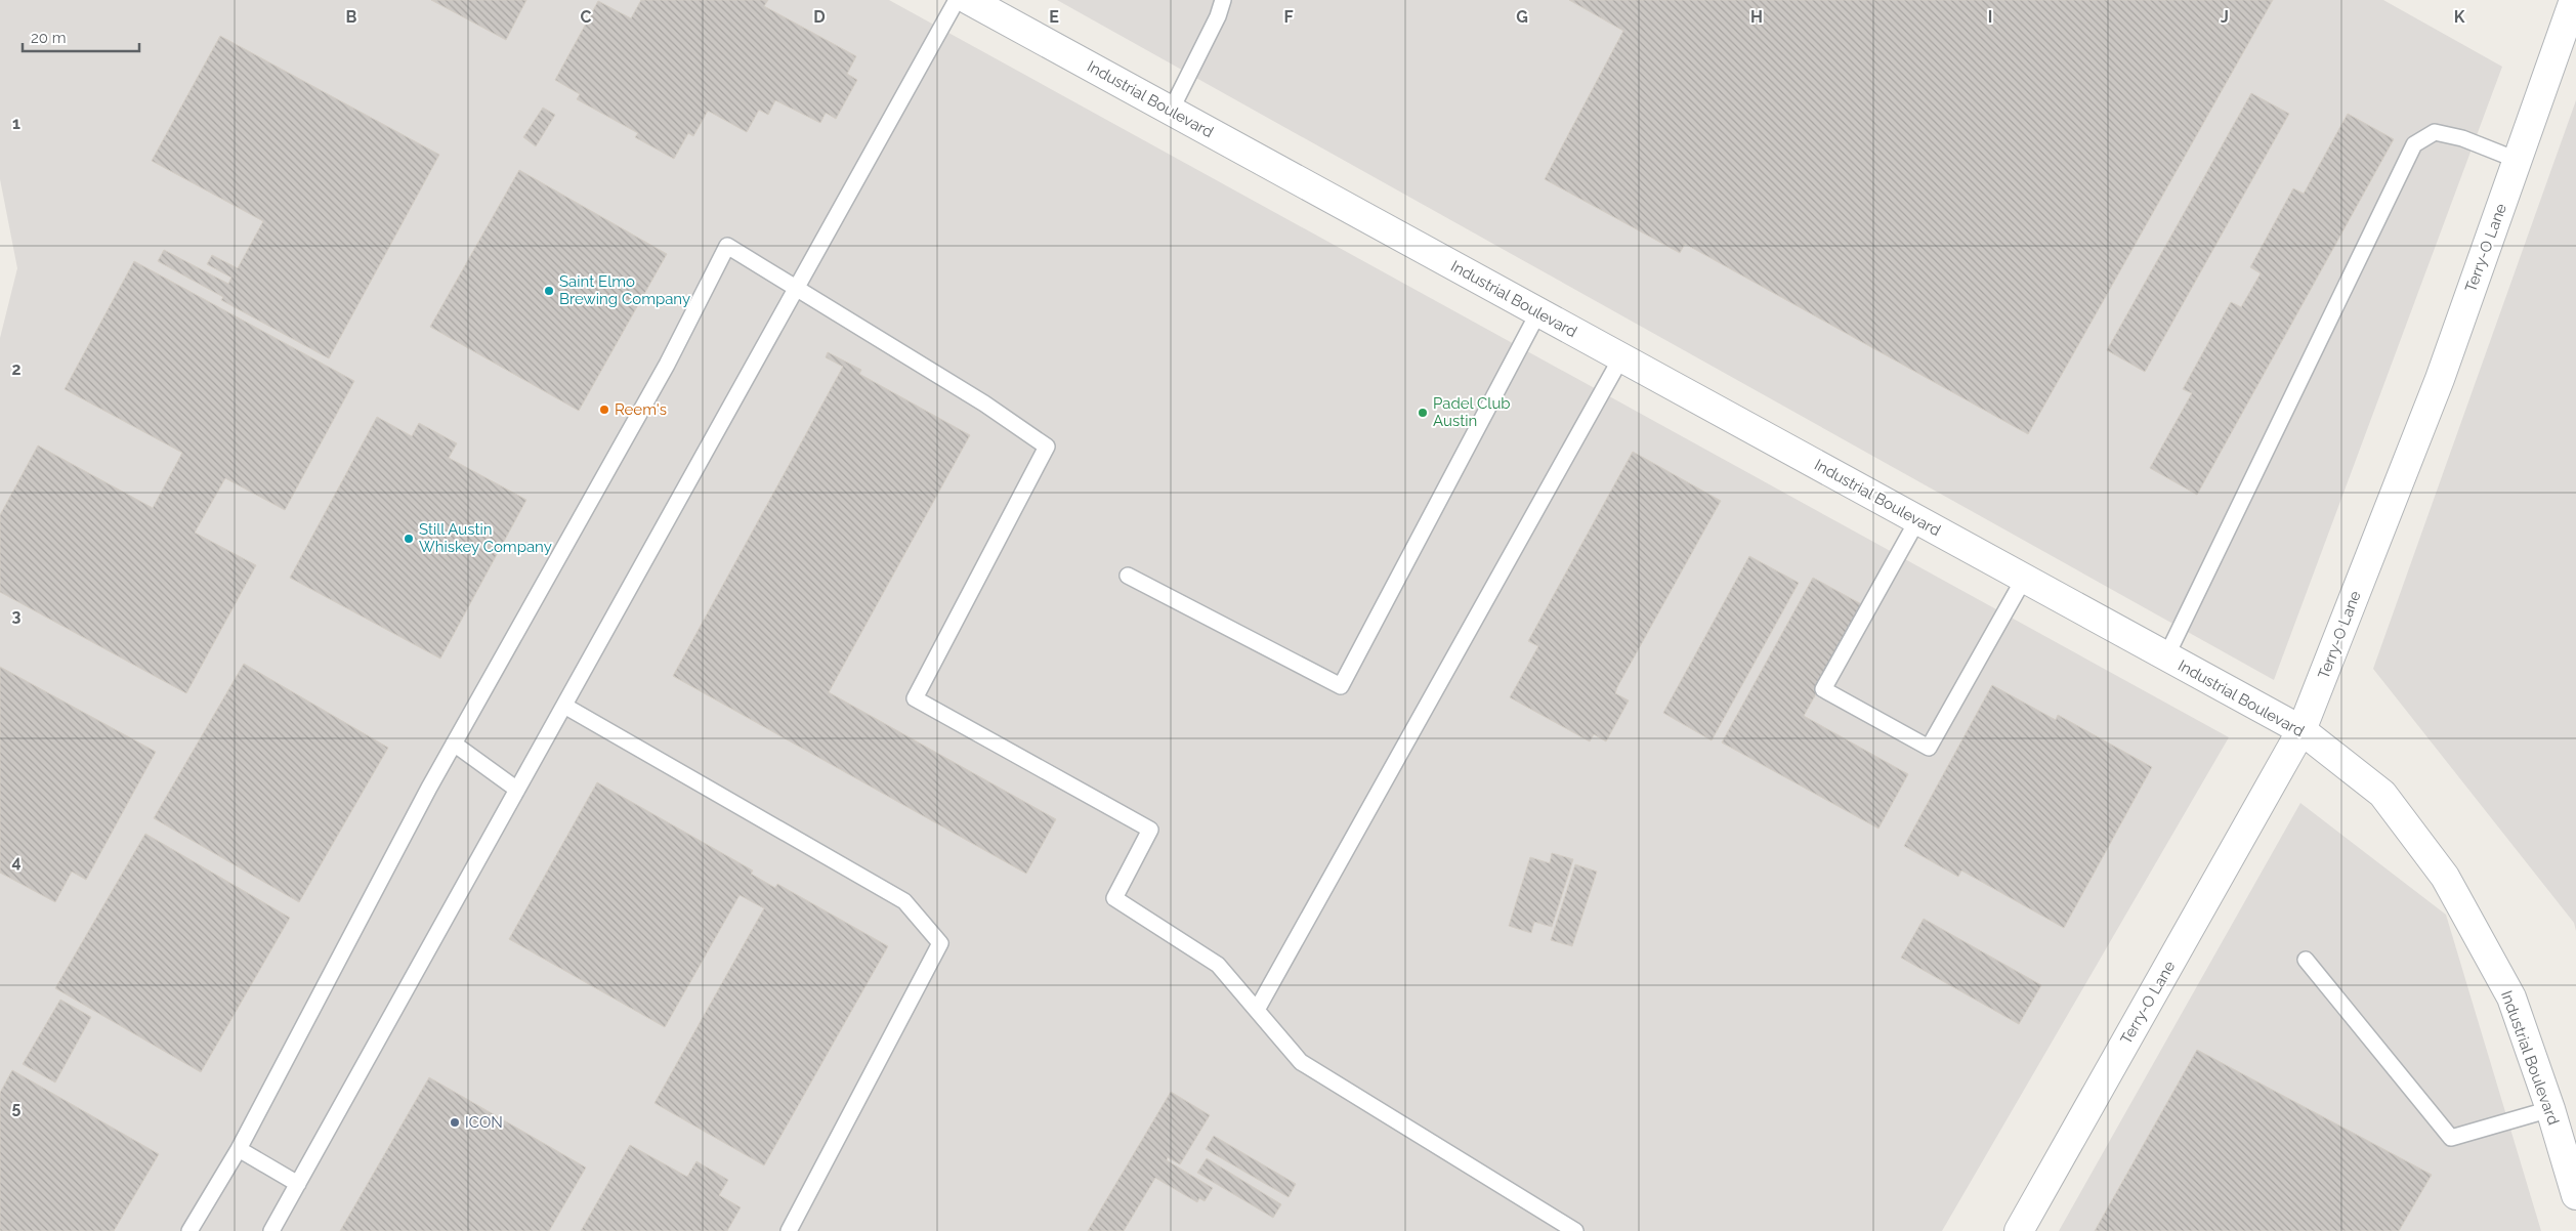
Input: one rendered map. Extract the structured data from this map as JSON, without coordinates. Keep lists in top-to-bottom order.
{
  "streets": {
    "street": ["Industrial Boulevard", "Terry-O Lane"]
  },
  "crossings": [
    ["Industrial Boulevard", "Terry-O Lane"]
  ],
  "places": [
    "Saint Elmo Brewing Company",
    "Reem's",
    "Padel Club Austin",
    "Still Austin Whiskey Company",
    "ICON"
  ],
  "scale_bar": "20 m",
  "grid": {
    "columns": [
      "B",
      "C",
      "D",
      "E",
      "F",
      "G",
      "H",
      "I",
      "J",
      "K"
    ],
    "rows": [
      "1",
      "2",
      "3",
      "4",
      "5"
    ]
  }
}
